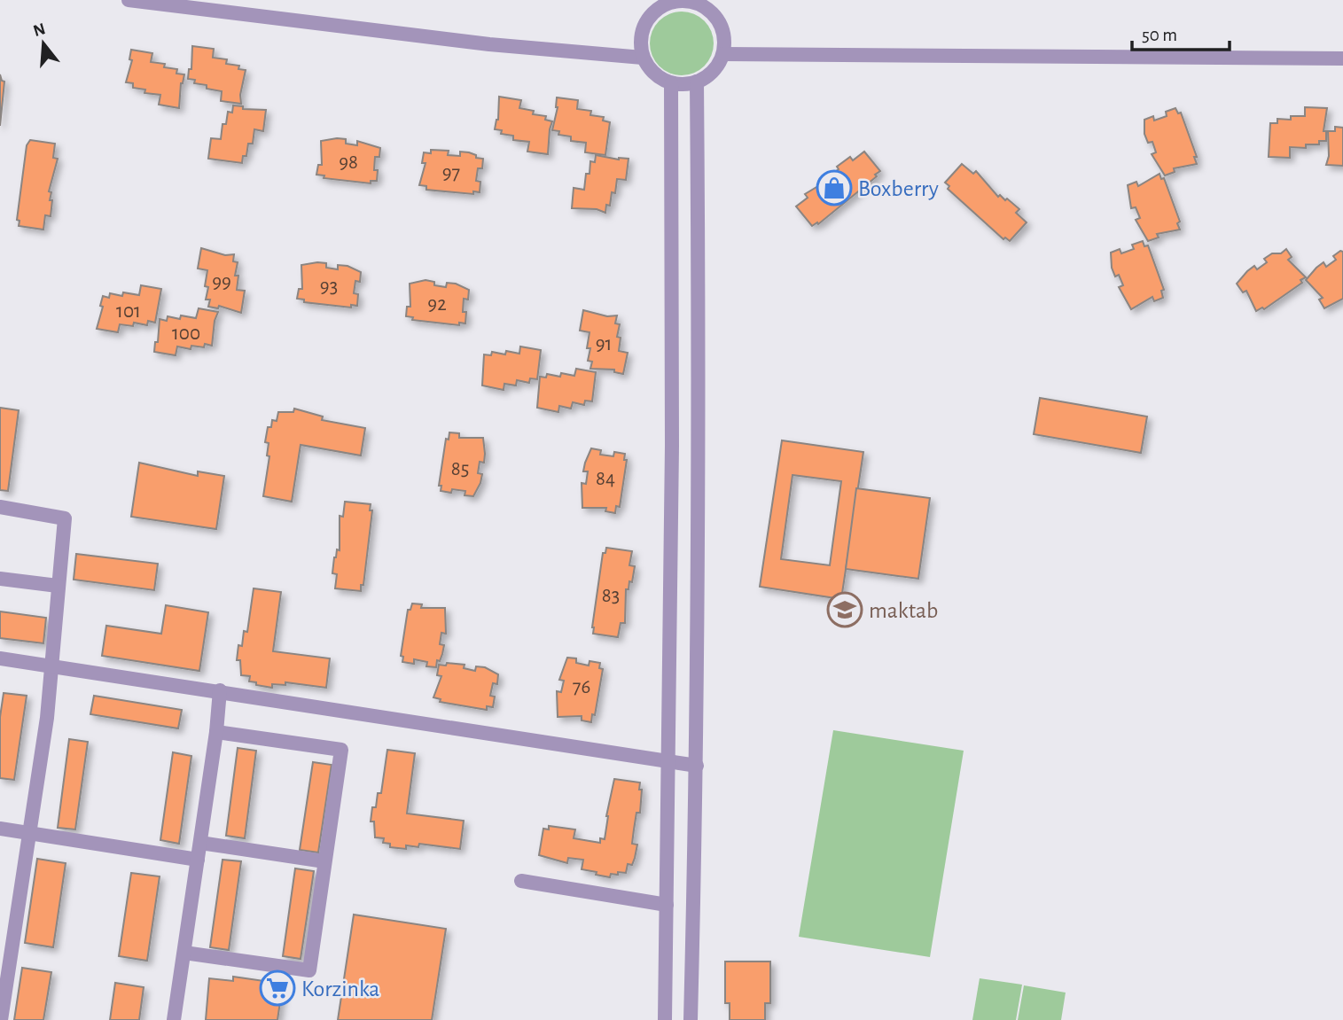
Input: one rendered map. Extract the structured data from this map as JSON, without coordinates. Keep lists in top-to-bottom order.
{
  "places": {
    "shop": ["Boxberry"],
    "school or university": ["maktab"],
    "supermarket": ["Korzinka"]
  },
  "house_numbers": [
    "98",
    "97",
    "99",
    "93",
    "92",
    "101",
    "100",
    "91",
    "85",
    "84",
    "83",
    "76"
  ],
  "scale_bar": "50 m",
  "north": "top"
}
